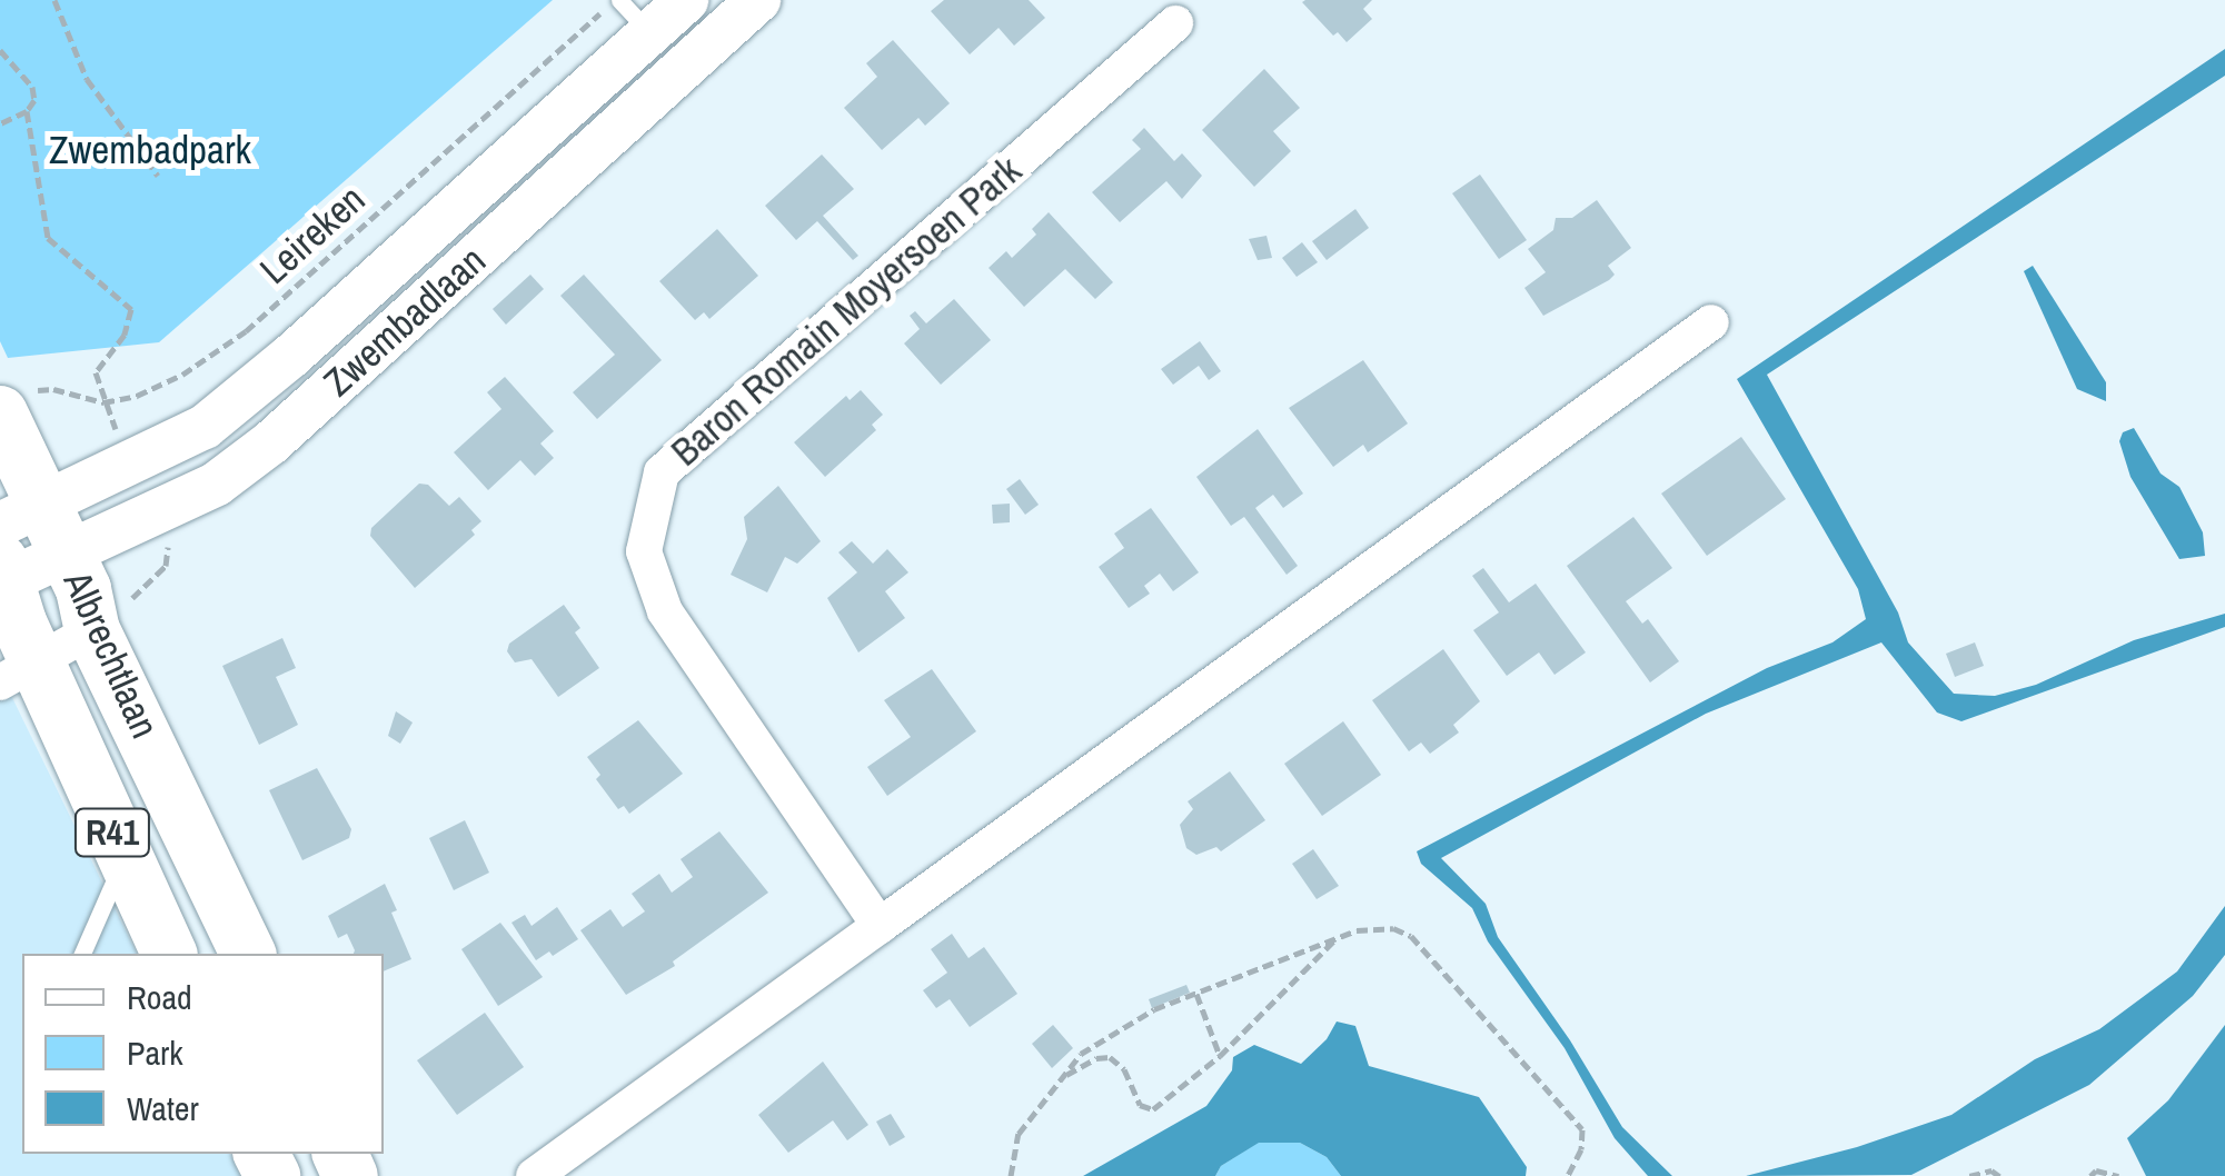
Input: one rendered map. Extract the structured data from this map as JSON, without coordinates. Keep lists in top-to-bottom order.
{
  "streets": {
    "main road": ["Albrechtlaan", "R41"],
    "street": ["Baron Romain Moyersoen Park", "Zwembadlaan"],
    "path": ["Leireken"]
  },
  "crossings": [
    ["Leireken", "Albrechtlaan"],
    ["Zwembadlaan", "Albrechtlaan"]
  ],
  "parks": ["Zwembadpark"],
  "legend": ["Road", "Park", "Water"]
}
